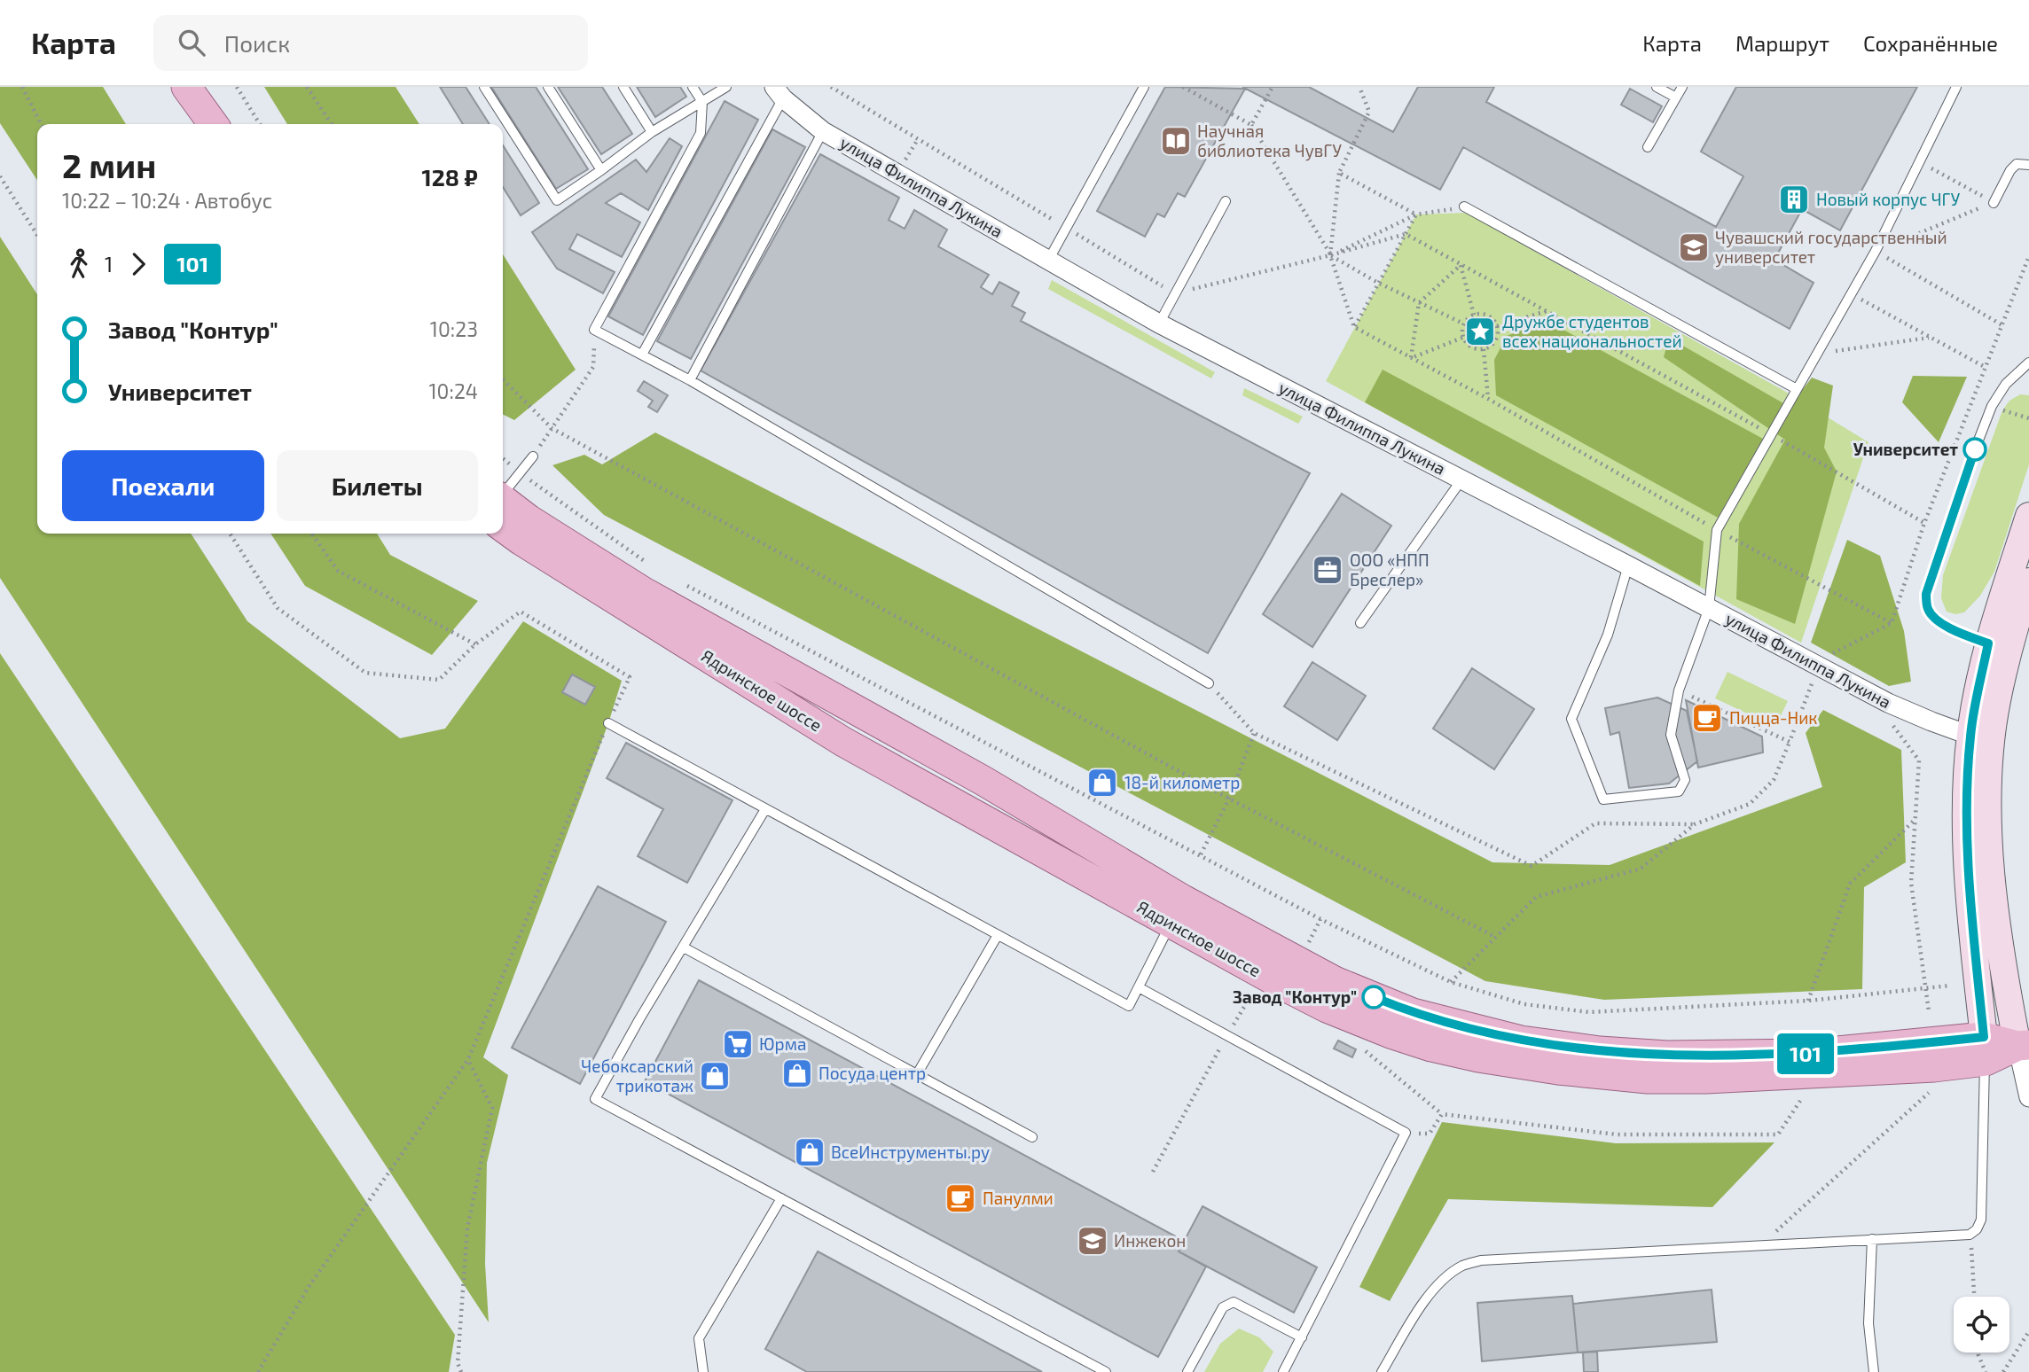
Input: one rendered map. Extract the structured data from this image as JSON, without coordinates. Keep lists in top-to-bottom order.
{
  "streets": {
    "main road": ["Ядринское шоссе"],
    "street": ["улица Филиппа Лукина"]
  },
  "places": {
    "library": ["Научная библиотека ЧувГУ"],
    "building": ["Новый корпус ЧГУ"],
    "school or university": ["Чувашский государственный университет", "Инжекон"],
    "place": ["Дружбе студентов всех национальностей"],
    "other": ["Университет", "Завод \"Контур\""],
    "office": ["ООО «НПП Бреслер»"],
    "cafe": ["Пицца-Ник", "Панулми"],
    "shop": [
      "18-й километр",
      "Посуда центр",
      "Чебоксарский трикотаж",
      "ВсеИнструменты.ру"
    ],
    "supermarket": ["Юрма"]
  },
  "lines": ["bus line 101"],
  "page": {
    "header": "Карта",
    "search": "Поиск",
    "nav": ["Карта", "Маршрут", "Сохранённые"],
    "on_map": "101",
    "heading": ["2 мин", "10:22 – 10:24 · Автобус", "128 ₽"],
    "legs": ["1", "101"],
    "list": [
      {
        "name": "Завод \"Контур\"",
        "value": "10:23"
      },
      {
        "name": "Университет",
        "value": "10:24"
      }
    ],
    "buttons": ["Поехали", "Билеты"]
  }
}
